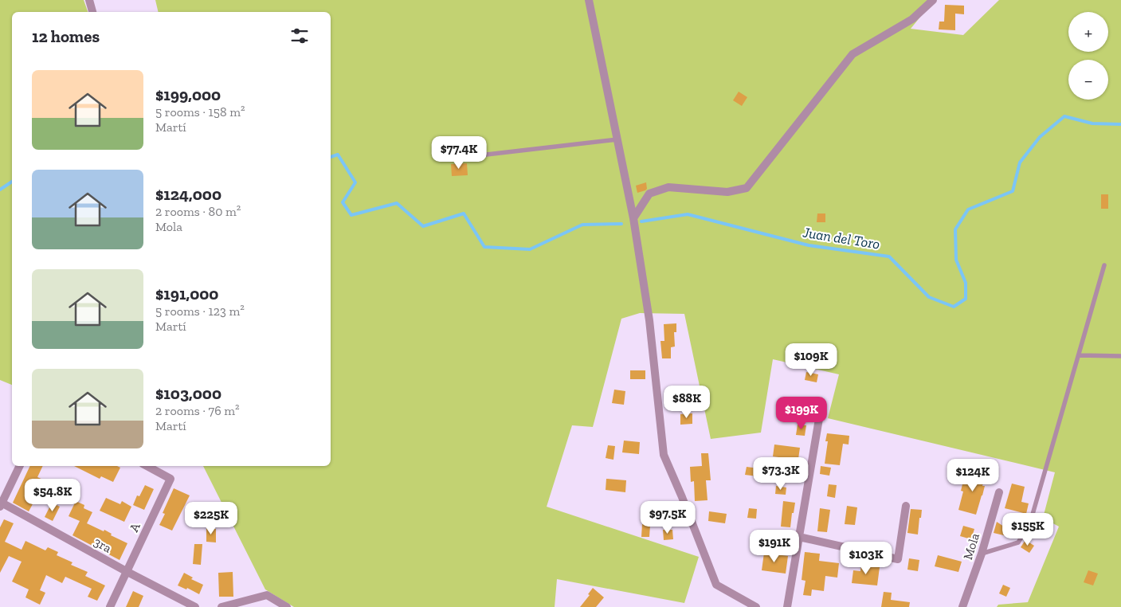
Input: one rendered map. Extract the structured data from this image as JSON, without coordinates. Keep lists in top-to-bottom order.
{
  "streets": {
    "street": ["A", "3ra", "Mola"]
  },
  "crossings": [
    ["A", "3ra"]
  ],
  "water": ["Juan del Toro"],
  "page": {
    "map_buttons": ["+", "−"],
    "heading": "12 homes",
    "list": [
      {
        "name": "$199,000",
        "note": "5 rooms · 158 m² · Martí"
      },
      {
        "name": "$124,000",
        "note": "2 rooms · 80 m² · Mola"
      },
      {
        "name": "$191,000",
        "note": "5 rooms · 123 m² · Martí"
      },
      {
        "name": "$103,000",
        "note": "2 rooms · 76 m² · Martí"
      }
    ],
    "price": [
      "$77.4K",
      "$109K",
      "$88K",
      "$199K",
      "$73.3K",
      "$124K",
      "$54.8K",
      "$97.5K",
      "$225K",
      "$155K",
      "$191K",
      "$103K"
    ]
  }
}
